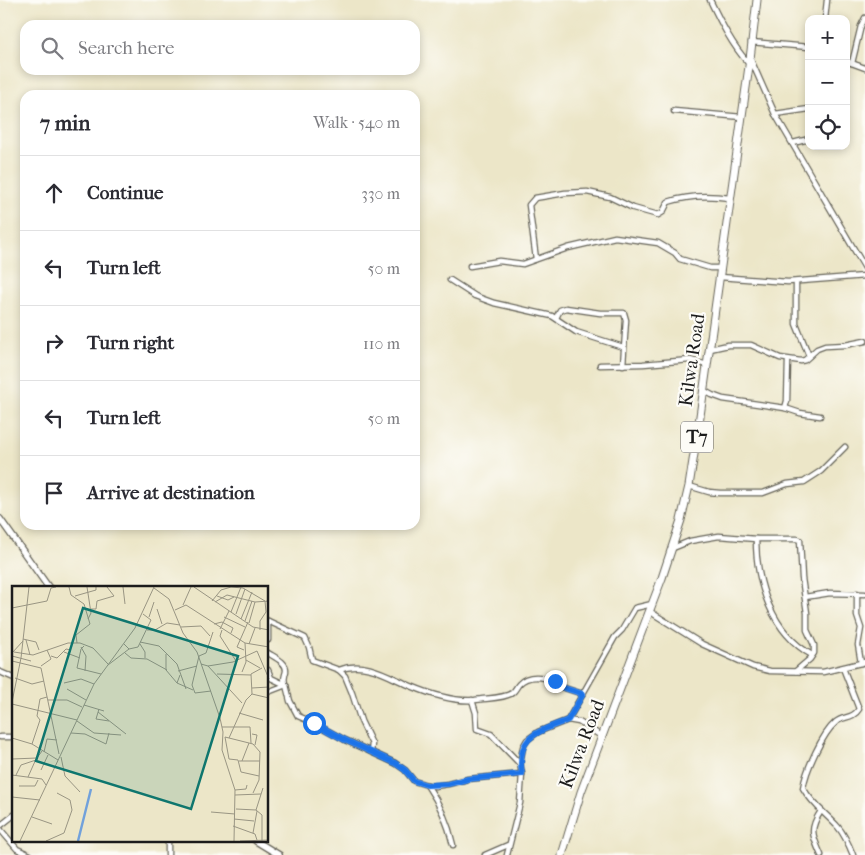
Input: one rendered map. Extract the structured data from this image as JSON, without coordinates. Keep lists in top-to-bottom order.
{
  "streets": {
    "highway": ["Kilwa Road", "T7"]
  },
  "page": {
    "map_buttons": ["+", "−"],
    "search": "Search here",
    "heading": ["7 min", "Walk · 540 m"],
    "list": [
      ["Continue", "330 m"],
      ["Turn left", "50 m"],
      ["Turn right", "110 m"],
      ["Turn left", "50 m"],
      "Arrive at destination"
    ]
  }
}
